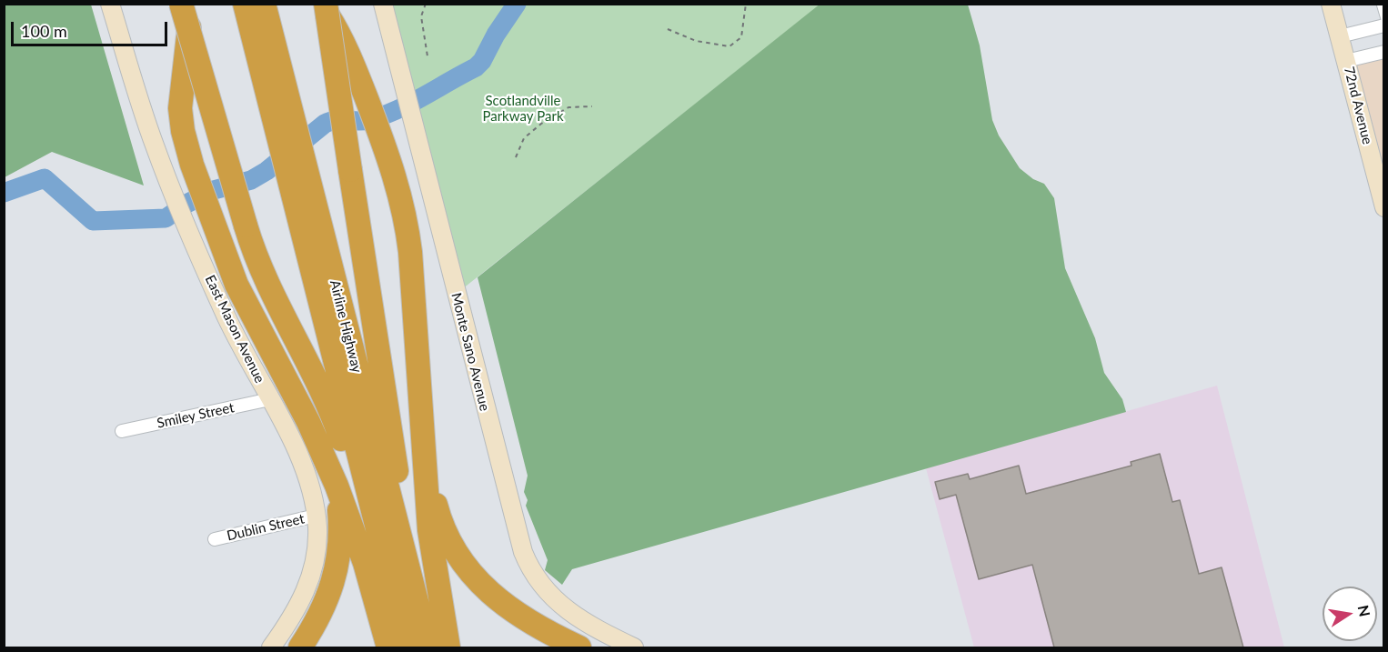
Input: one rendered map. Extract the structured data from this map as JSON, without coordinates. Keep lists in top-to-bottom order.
{
  "streets": {
    "highway": ["Airline Highway"],
    "street": [
      "72nd Avenue",
      "East Mason Avenue",
      "Monte Sano Avenue",
      "Smiley Street",
      "Dublin Street"
    ]
  },
  "crossings": [
    ["East Mason Avenue", "Smiley Street"],
    ["East Mason Avenue", "Dublin Street"]
  ],
  "parks": ["Scotlandville Parkway Park"],
  "scale_bar": "100 m",
  "north": "right"
}
